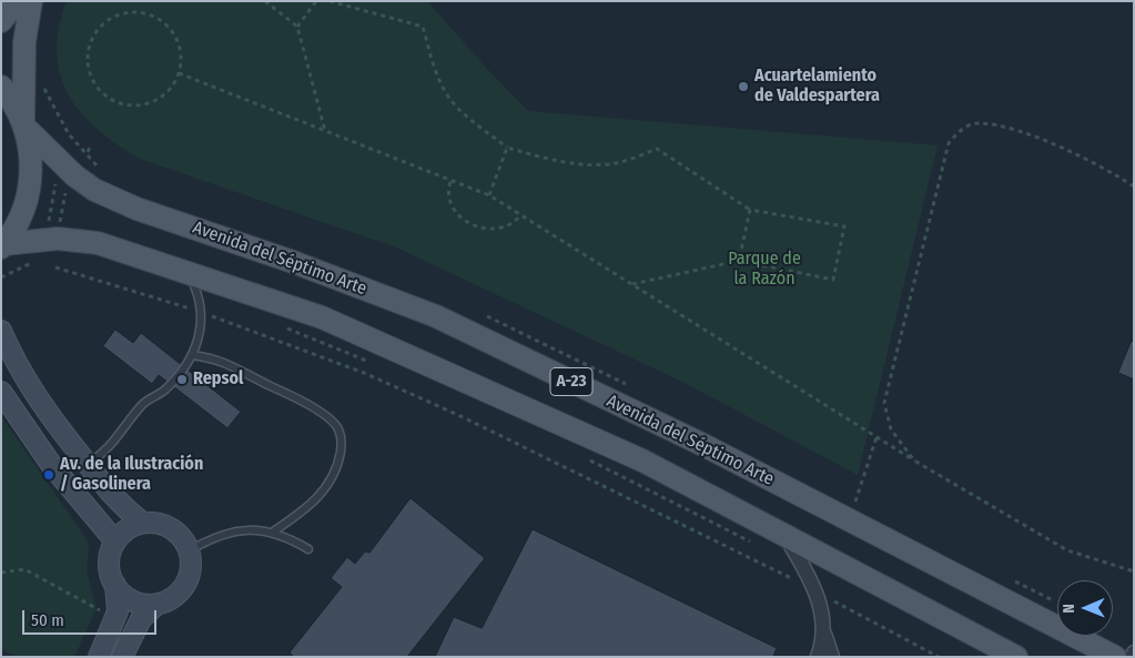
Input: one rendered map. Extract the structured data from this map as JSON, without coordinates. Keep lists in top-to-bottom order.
{
  "streets": {
    "main road": ["Avenida del Séptimo Arte", "A-23"]
  },
  "parks": ["Parque de la Razón"],
  "places": ["Acuartelamiento de Valdespartera", "Repsol", "Av. de la Ilustración / Gasolinera"],
  "scale_bar": "50 m",
  "north": "left"
}
